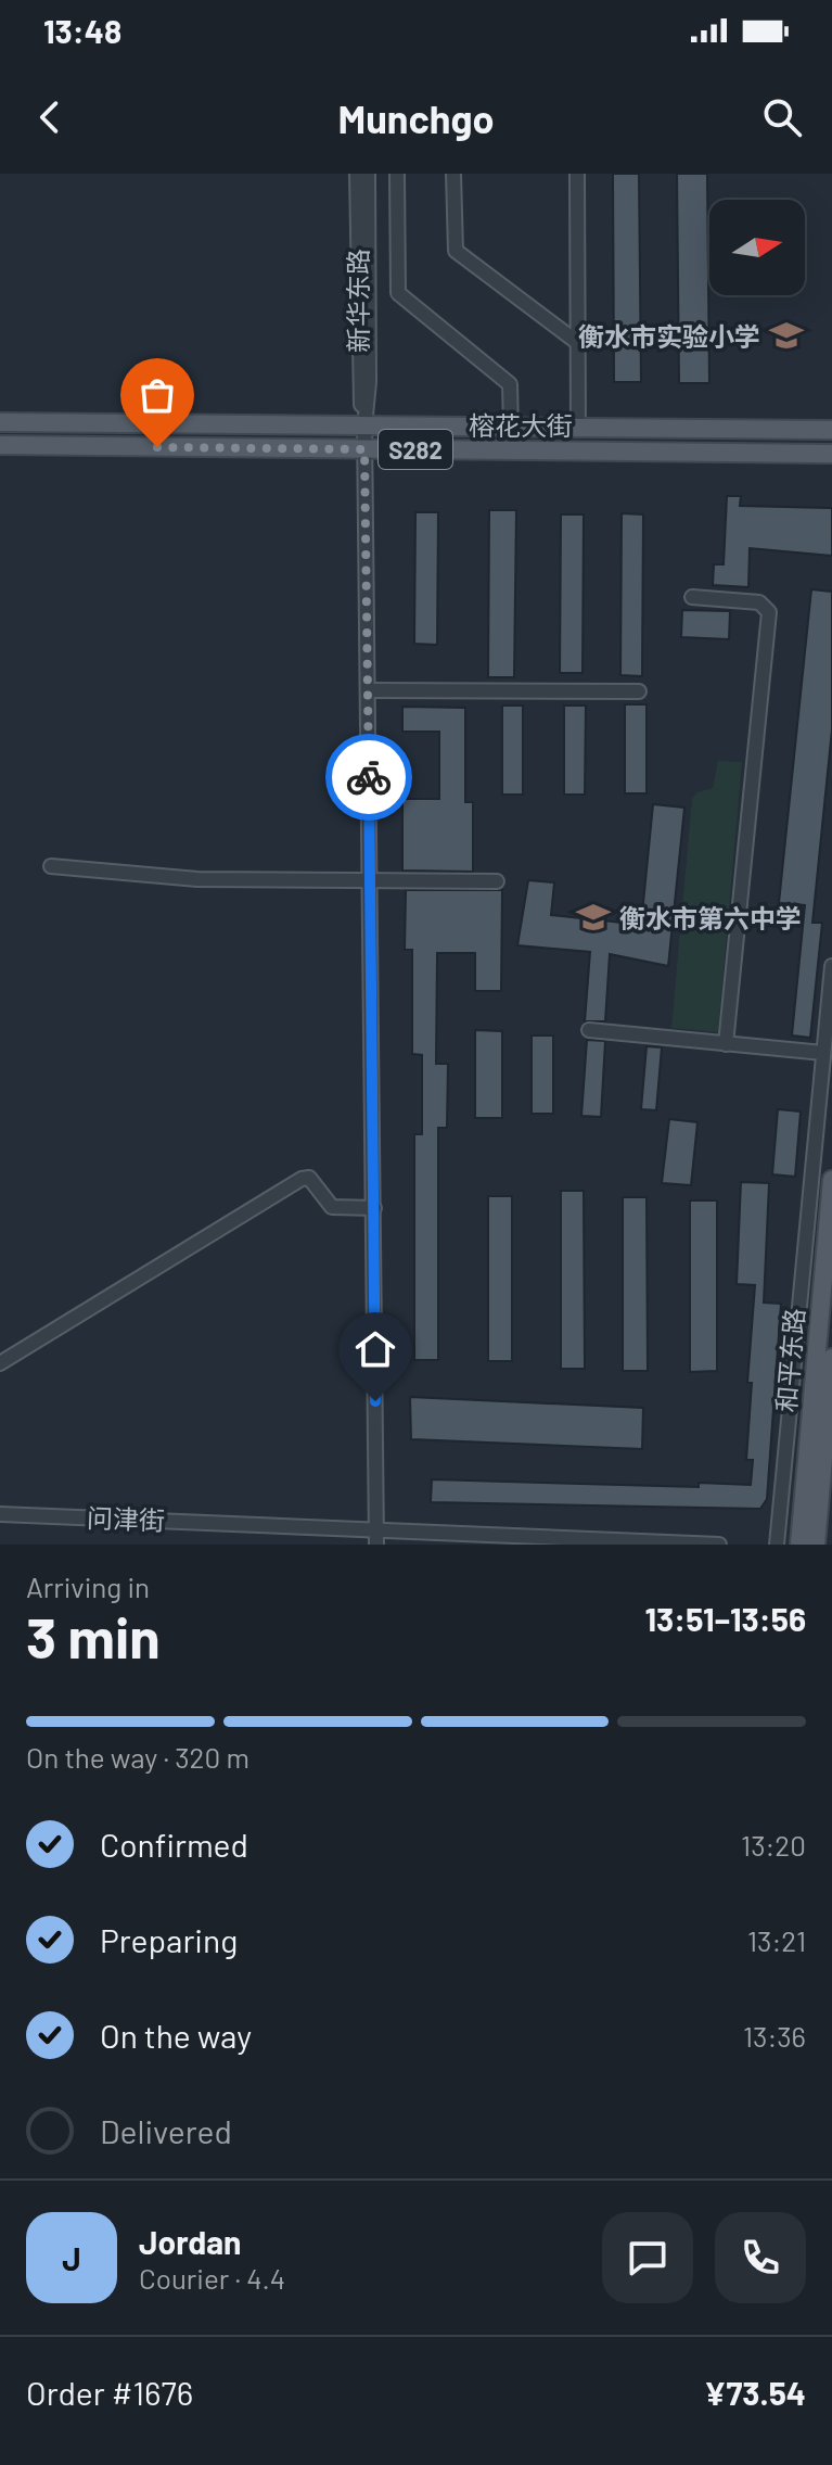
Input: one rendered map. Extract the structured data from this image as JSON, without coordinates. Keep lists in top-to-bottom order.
{
  "streets": {
    "main road": ["榕花大街", "S282", "和平东路"],
    "street": ["新华东路", "问津街"]
  },
  "crossings": [
    ["新华东路", "榕花大街"],
    ["新华东路", "问津街"]
  ],
  "places": {
    "school or university": ["衡水市实验小学", "衡水市第六中学"]
  },
  "north": "right",
  "page": {
    "status": "13:48",
    "header": "Munchgo",
    "heading": ["3 min", "Arriving in", "13:51–13:56"],
    "panel": [
      "Jordan",
      "Courier · 4.4",
      "Order #1676",
      "¥73.54"
    ],
    "bar": "On the way · 320 m",
    "list": [
      ["Confirmed", "13:20"],
      ["Preparing", "13:21"],
      ["On the way", "13:36"],
      "Delivered"
    ],
    "round": "J"
  }
}
